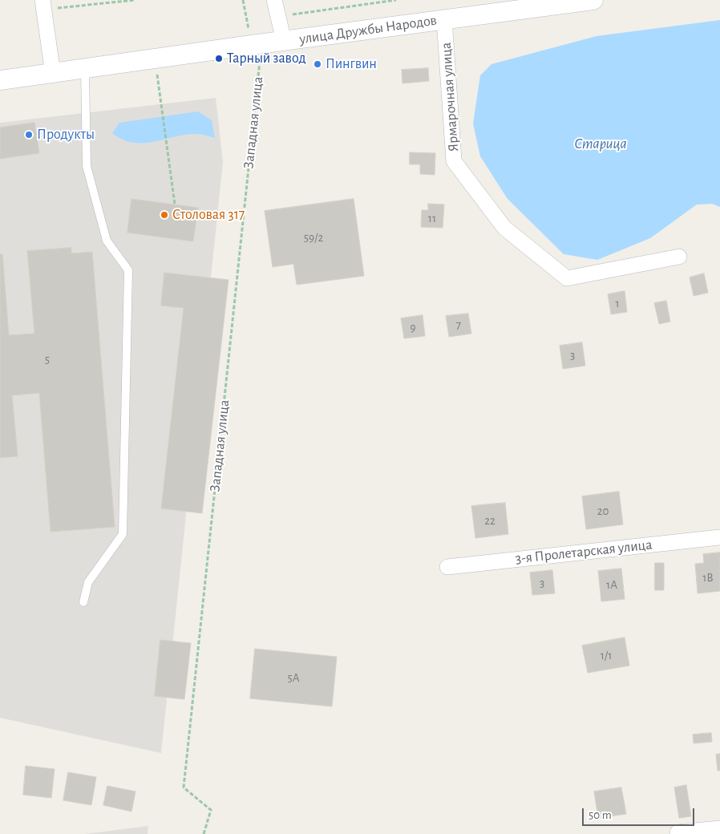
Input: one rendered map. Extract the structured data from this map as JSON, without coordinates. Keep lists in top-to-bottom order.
{
  "streets": {
    "street": ["улица Дружбы Народов", "Ярмарочная улица", "3-я Пролетарская улица"],
    "path": ["Западная улица"]
  },
  "crossings": [
    ["улица Дружбы Народов", "Ярмарочная улица"],
    ["улица Дружбы Народов", "Западная улица"]
  ],
  "water": ["Старица"],
  "places": [
    "Тарный завод",
    "Пингвин",
    "Продукты",
    "Столовая 317"
  ],
  "house_numbers": [
    "11",
    "59/2",
    "1",
    "7",
    "9",
    "3",
    "5",
    "20",
    "22",
    "1В",
    "3",
    "1А",
    "1/1",
    "5А"
  ],
  "scale_bar": "50 m"
}
